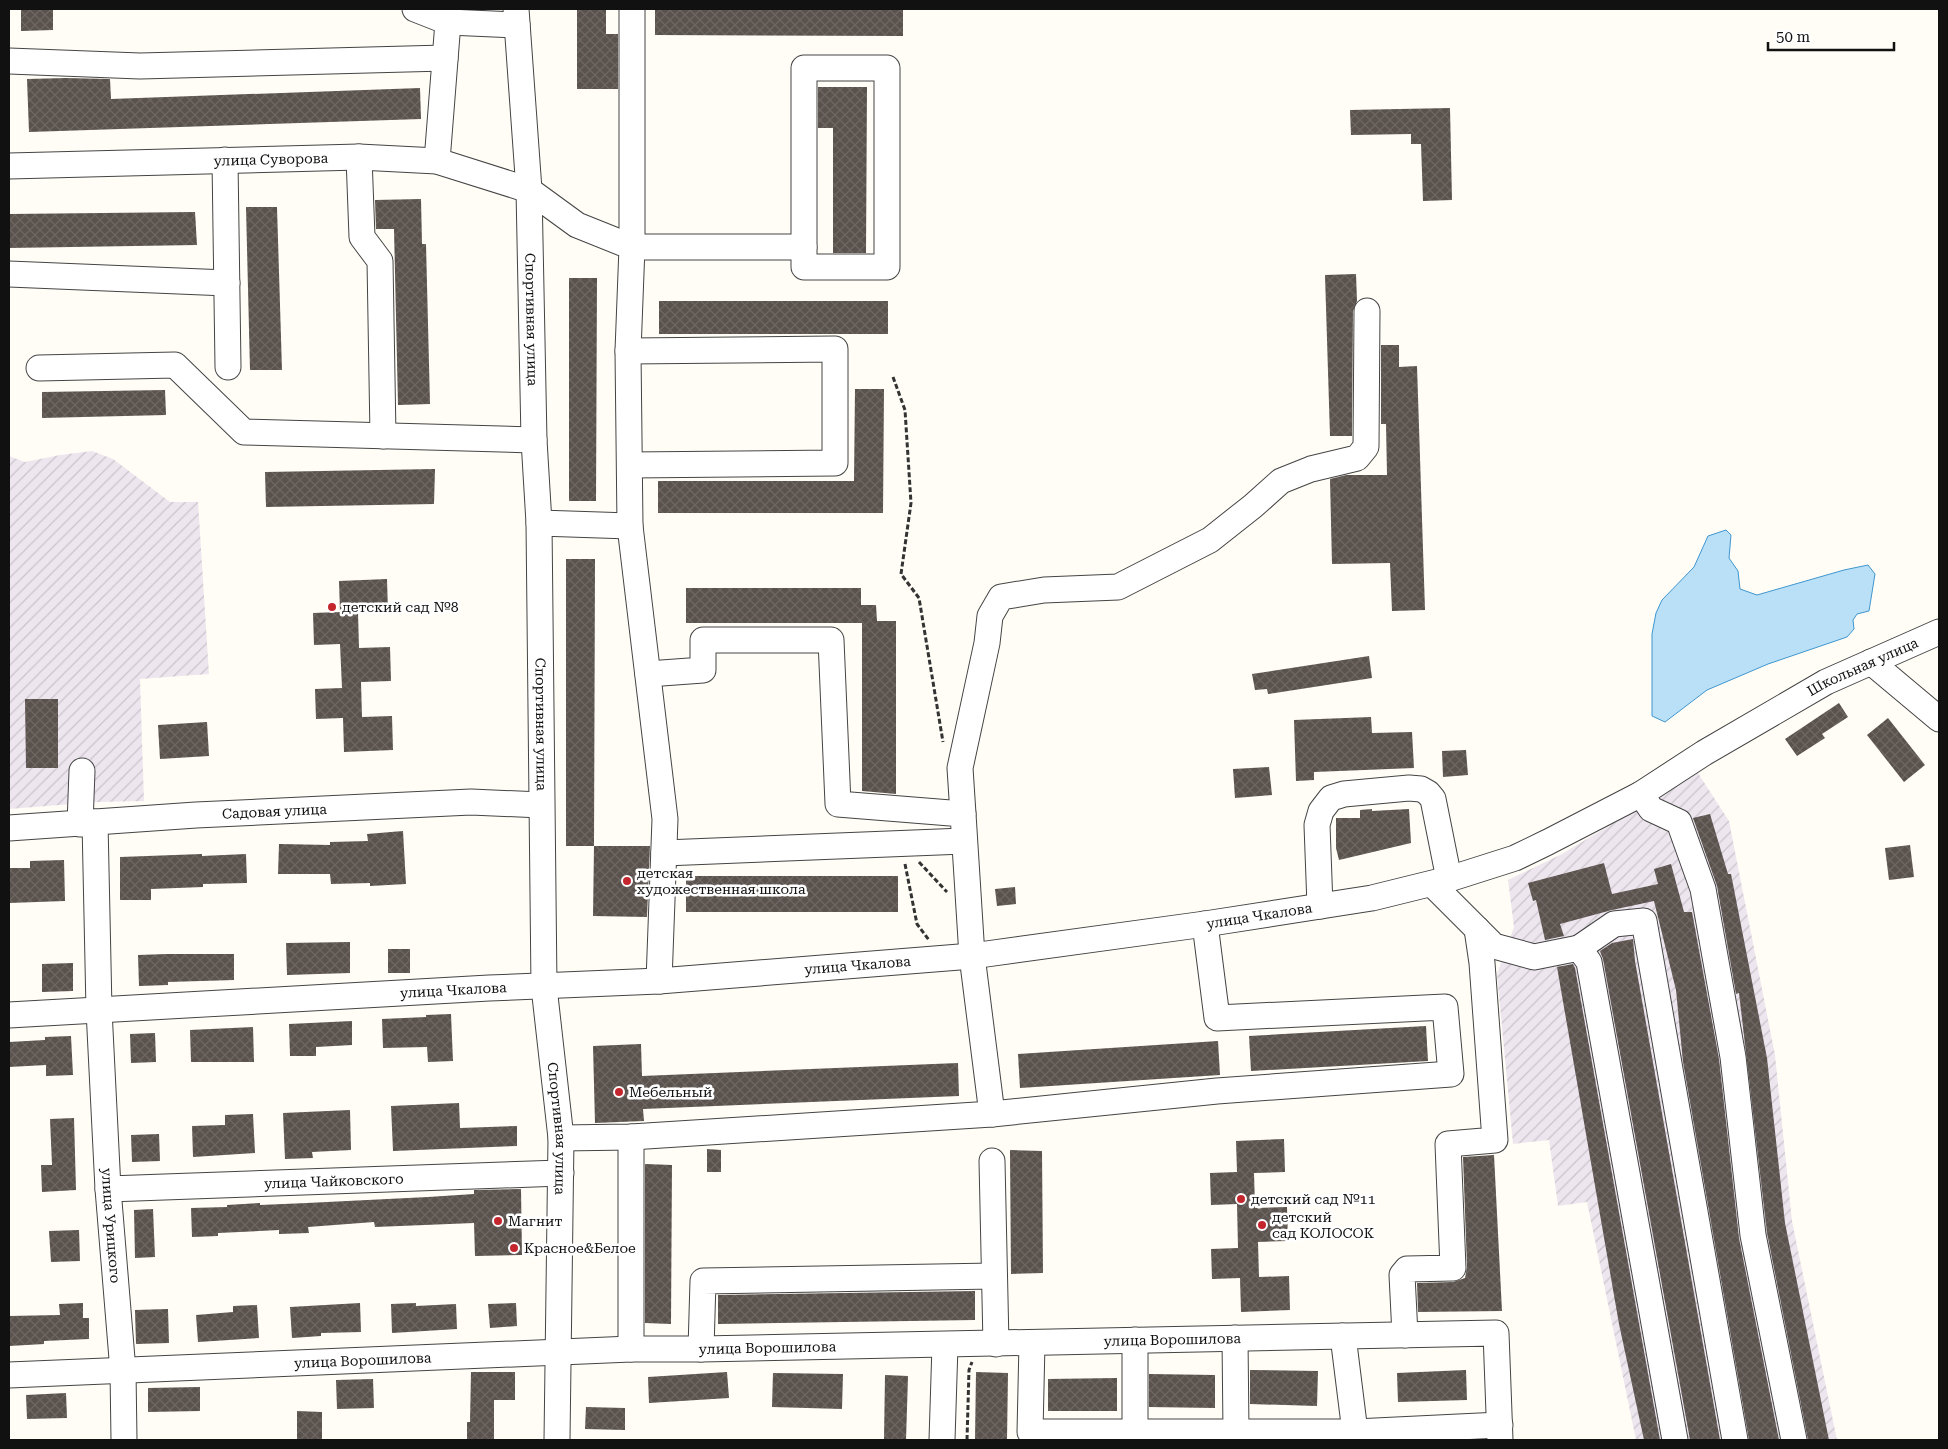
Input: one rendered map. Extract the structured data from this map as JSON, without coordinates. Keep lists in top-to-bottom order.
{
  "streets": {
    "street": [
      "улица Суворова",
      "Спортивная улица",
      "Школьная улица",
      "Садовая улица",
      "улица Чкалова",
      "улица Чайковского",
      "улица Урицкого",
      "улица Ворошилова"
    ]
  },
  "crossings": [
    ["улица Суворова", "Спортивная улица"],
    ["Спортивная улица", "Садовая улица"],
    ["Спортивная улица", "улица Чкалова"],
    ["Спортивная улица", "улица Чайковского"],
    ["Спортивная улица", "улица Ворошилова"],
    ["Школьная улица", "улица Чкалова"],
    ["Садовая улица", "улица Урицкого"],
    ["улица Чкалова", "улица Урицкого"],
    ["улица Чайковского", "улица Урицкого"],
    ["улица Урицкого", "улица Ворошилова"]
  ],
  "places": [
    "детский сад №8",
    "детская художественная школа",
    "Мебельный",
    "детский сад №11",
    "Магнит",
    "детский сад КОЛОСОК",
    "Красное&Белое"
  ],
  "scale_bar": "50 m"
}
